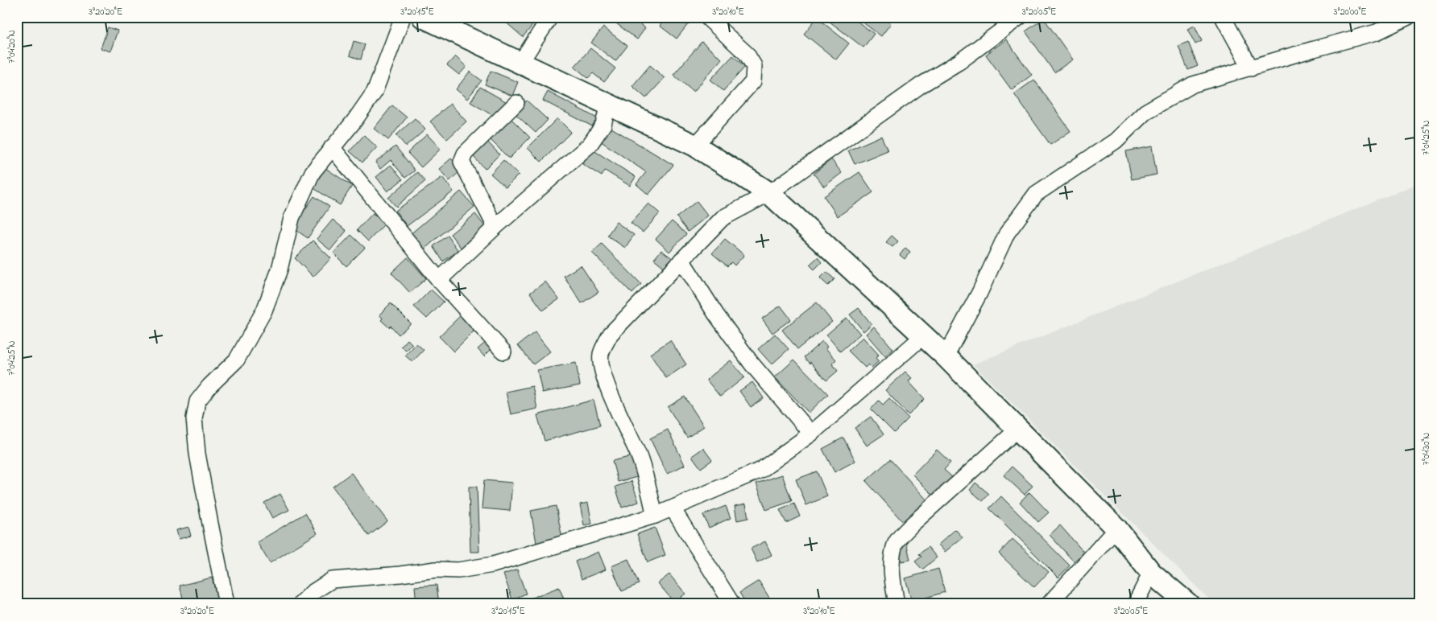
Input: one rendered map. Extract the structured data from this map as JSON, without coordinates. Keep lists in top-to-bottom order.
{
  "coordinates": [
    "3°20'20\"E",
    "3°20'15\"E",
    "3°20'10\"E",
    "3°20'05\"E",
    "3°20'00\"E",
    "7°04'20\"N",
    "7°04'25\"N",
    "7°04'30\"N"
  ]
}
